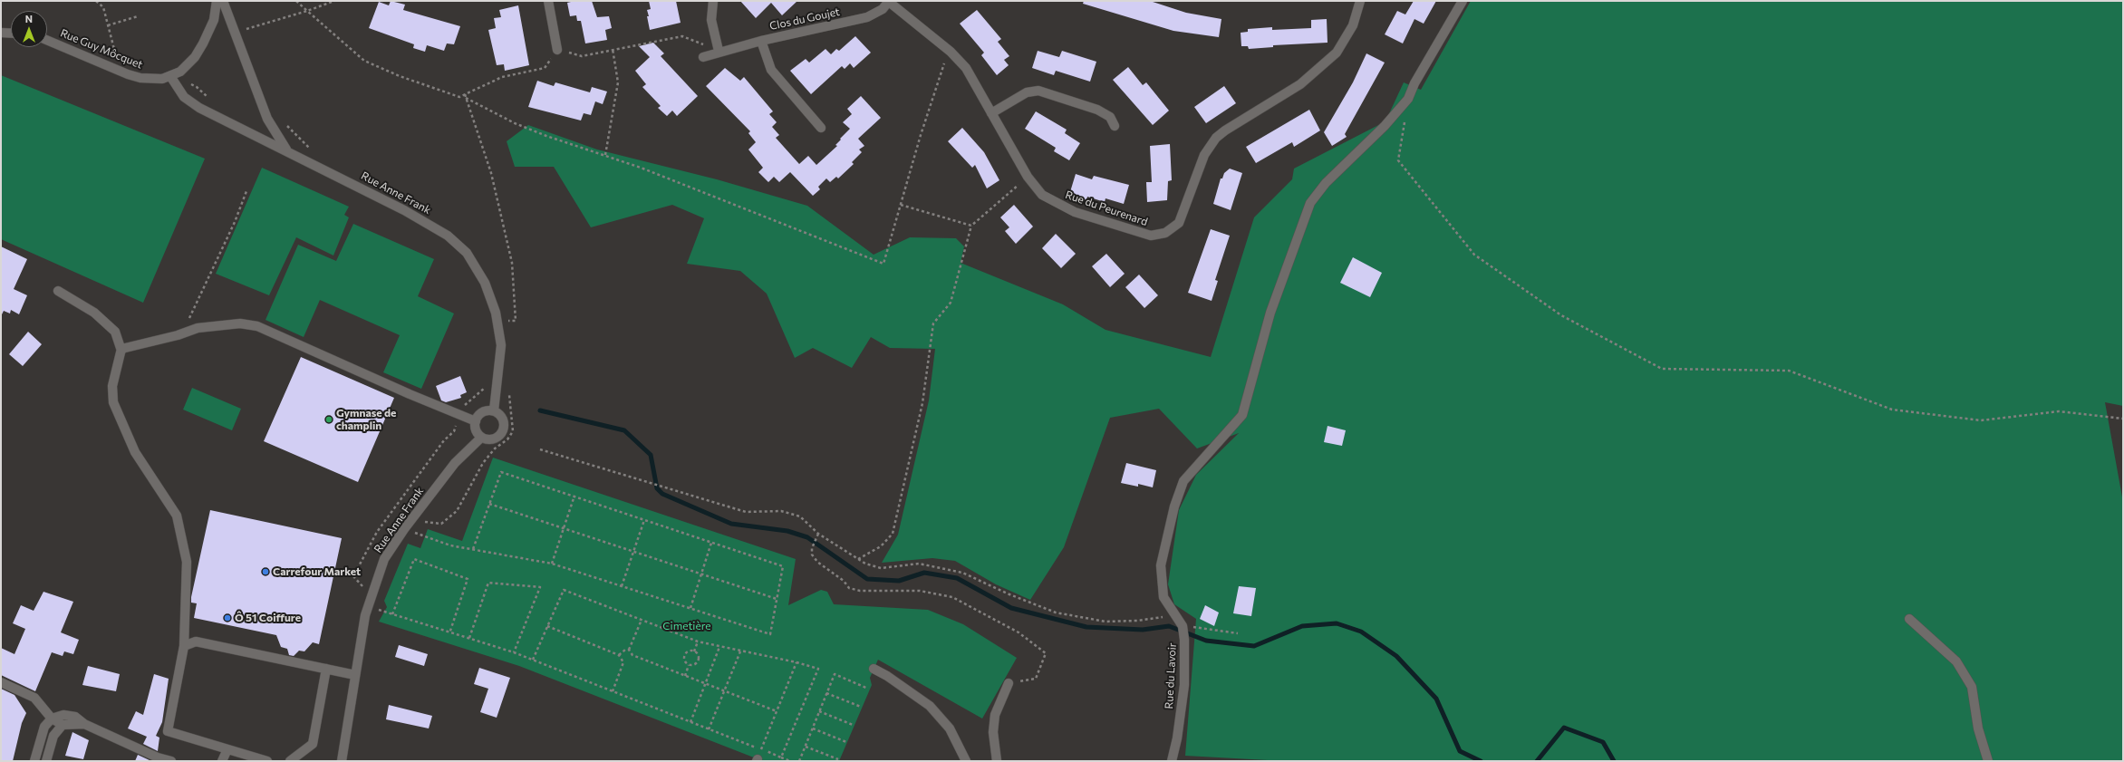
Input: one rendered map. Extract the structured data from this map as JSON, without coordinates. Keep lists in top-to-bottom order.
{
  "streets": {
    "street": [
      "Clos du Goujet",
      "Rue Guy Môcquet",
      "Rue Anne Frank",
      "Rue du Peurenard",
      "Rue du Lavoir"
    ]
  },
  "crossings": [
    ["Clos du Goujet", "Rue du Peurenard"],
    ["Rue Guy Môcquet", "Rue Anne Frank"]
  ],
  "parks": ["Cimetière"],
  "places": ["Gymnase de champlin", "Carrefour Market", "Ô 51 Coiffure"],
  "north": "top"
}
